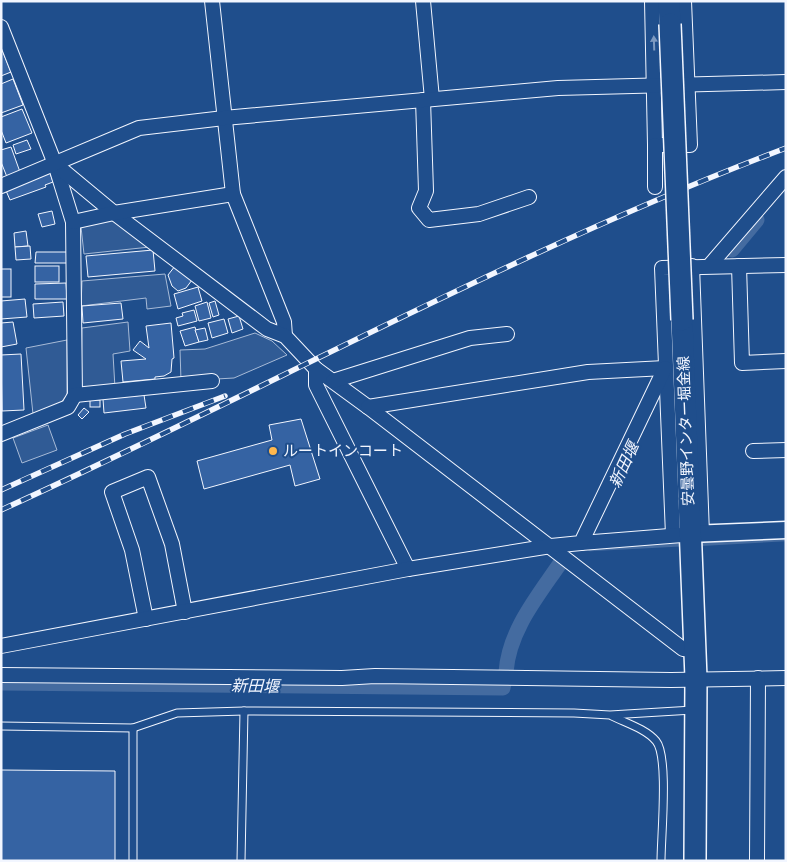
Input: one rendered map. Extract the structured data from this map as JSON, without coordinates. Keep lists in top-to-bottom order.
{
  "streets": {
    "main road": ["安曇野インター堀金線"]
  },
  "water": ["新田堰"],
  "places": ["ルートインコート"]
}
